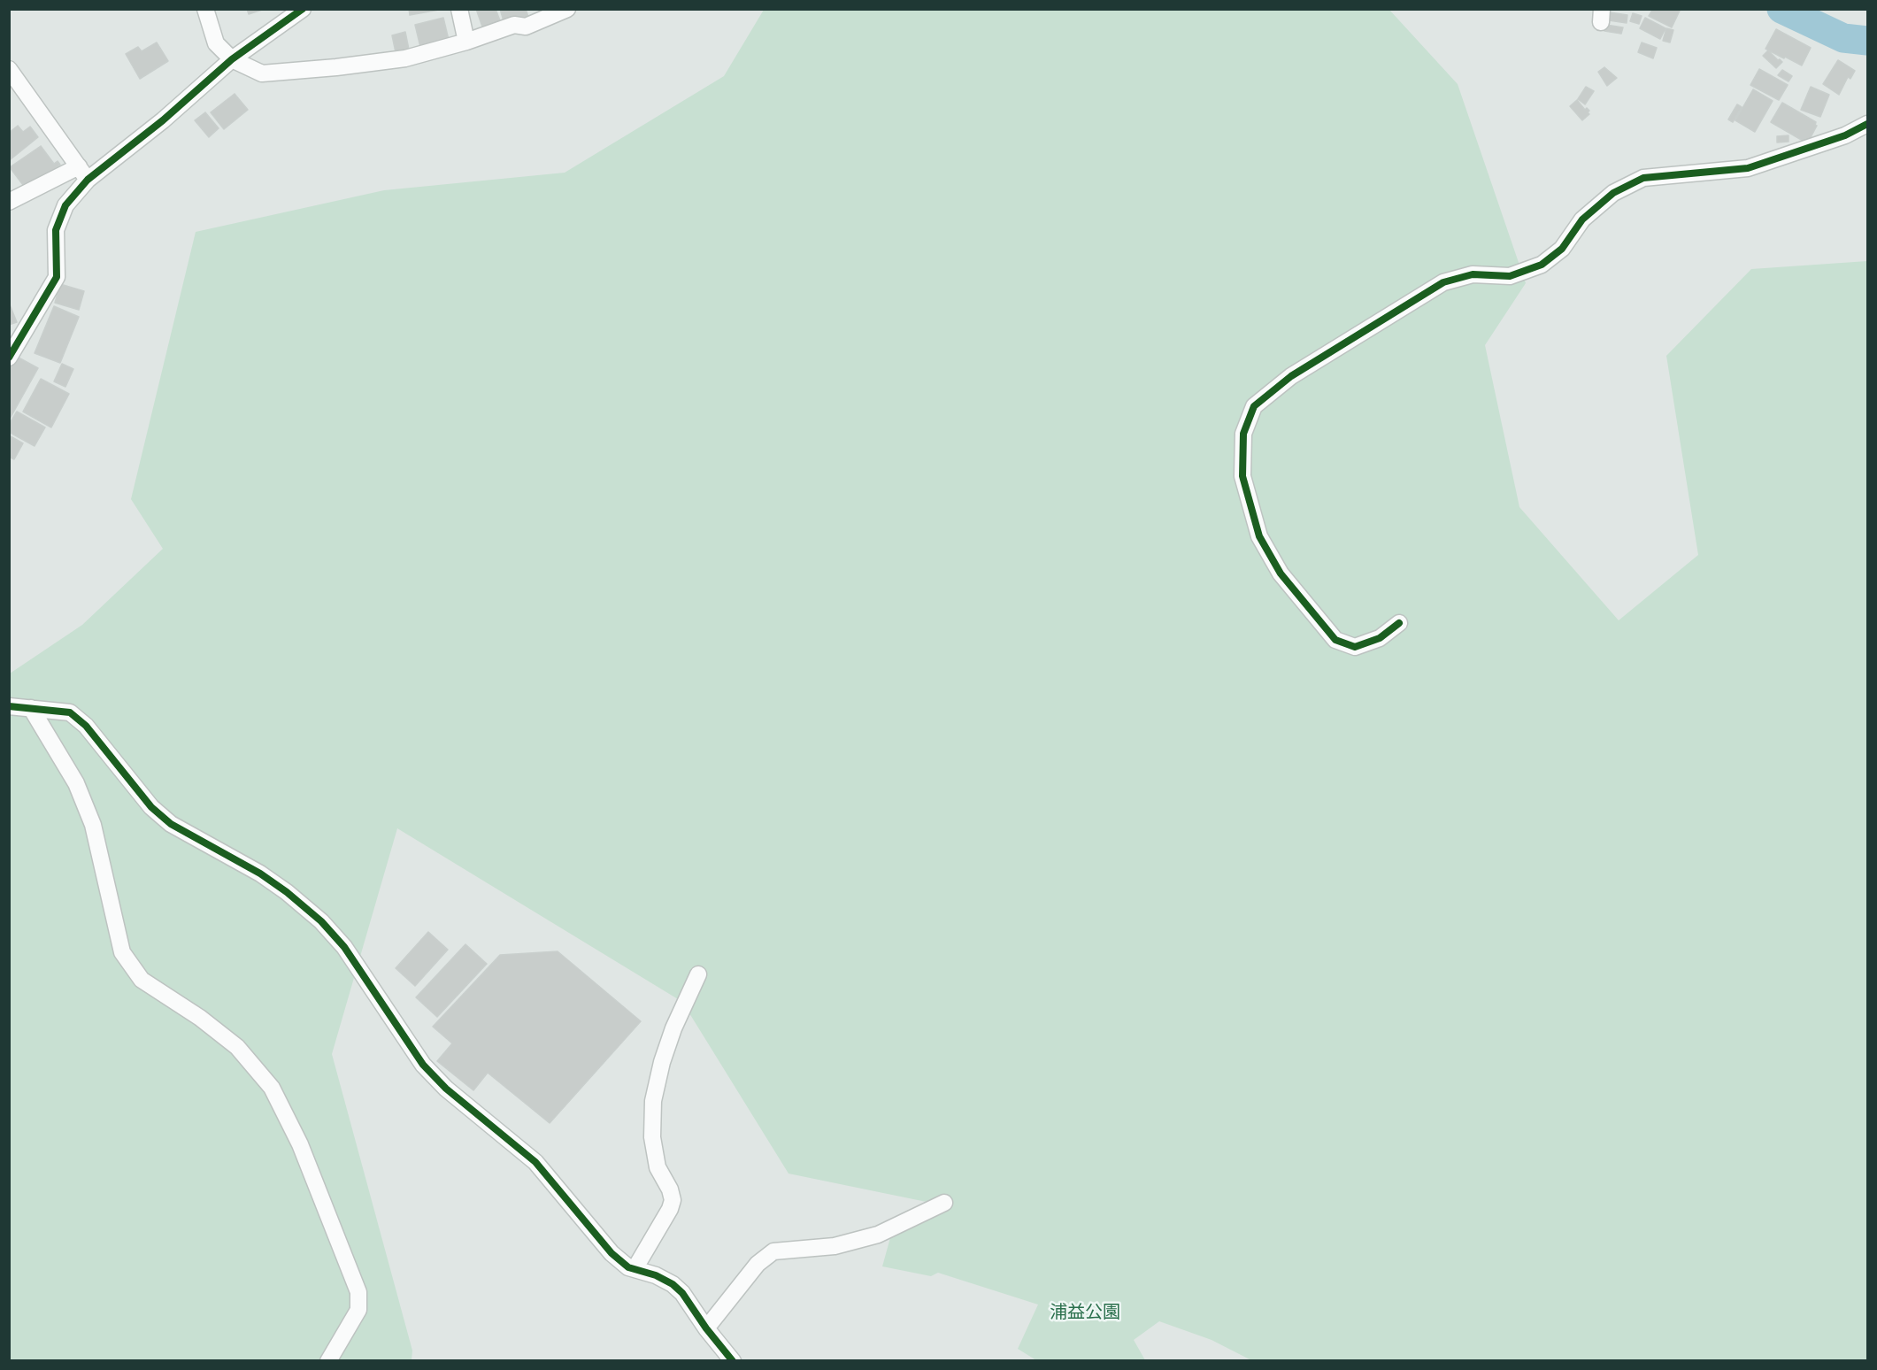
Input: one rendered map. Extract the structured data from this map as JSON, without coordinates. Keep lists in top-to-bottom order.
{
  "parks": ["浦益公園"]
}
